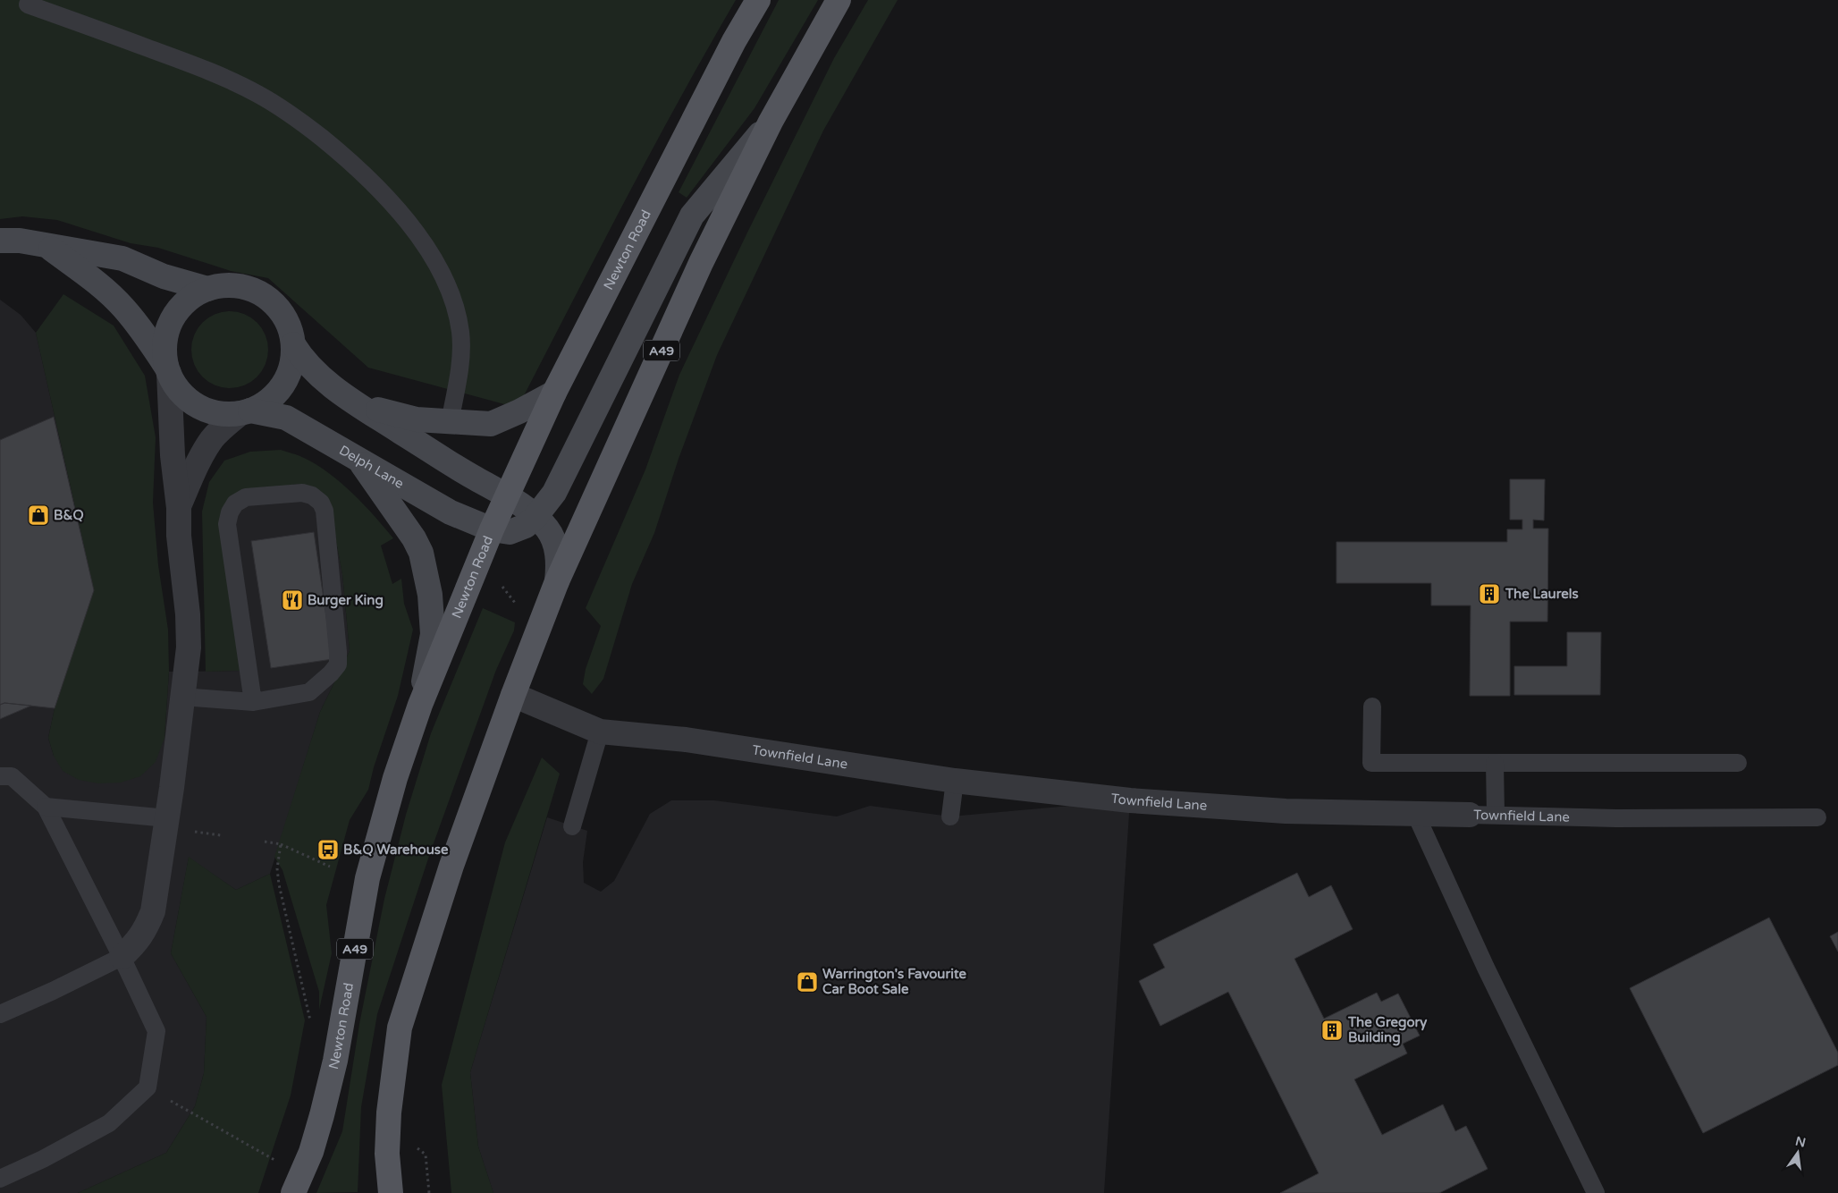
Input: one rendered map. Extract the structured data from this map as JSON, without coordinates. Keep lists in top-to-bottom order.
{
  "streets": {
    "main road": ["Newton Road", "A49"],
    "street": ["Delph Lane", "Townfield Lane"]
  },
  "crossings": [
    ["Newton Road", "Delph Lane"],
    ["A49", "Delph Lane"],
    ["A49", "Townfield Lane"]
  ],
  "places": {
    "shop": ["B&Q", "Warrington's Favourite Car Boot Sale"],
    "building": ["The Laurels", "The Gregory Building"],
    "restaurant": ["Burger King"],
    "bus stop": ["B&Q Warehouse"]
  },
  "north": "top"
}
